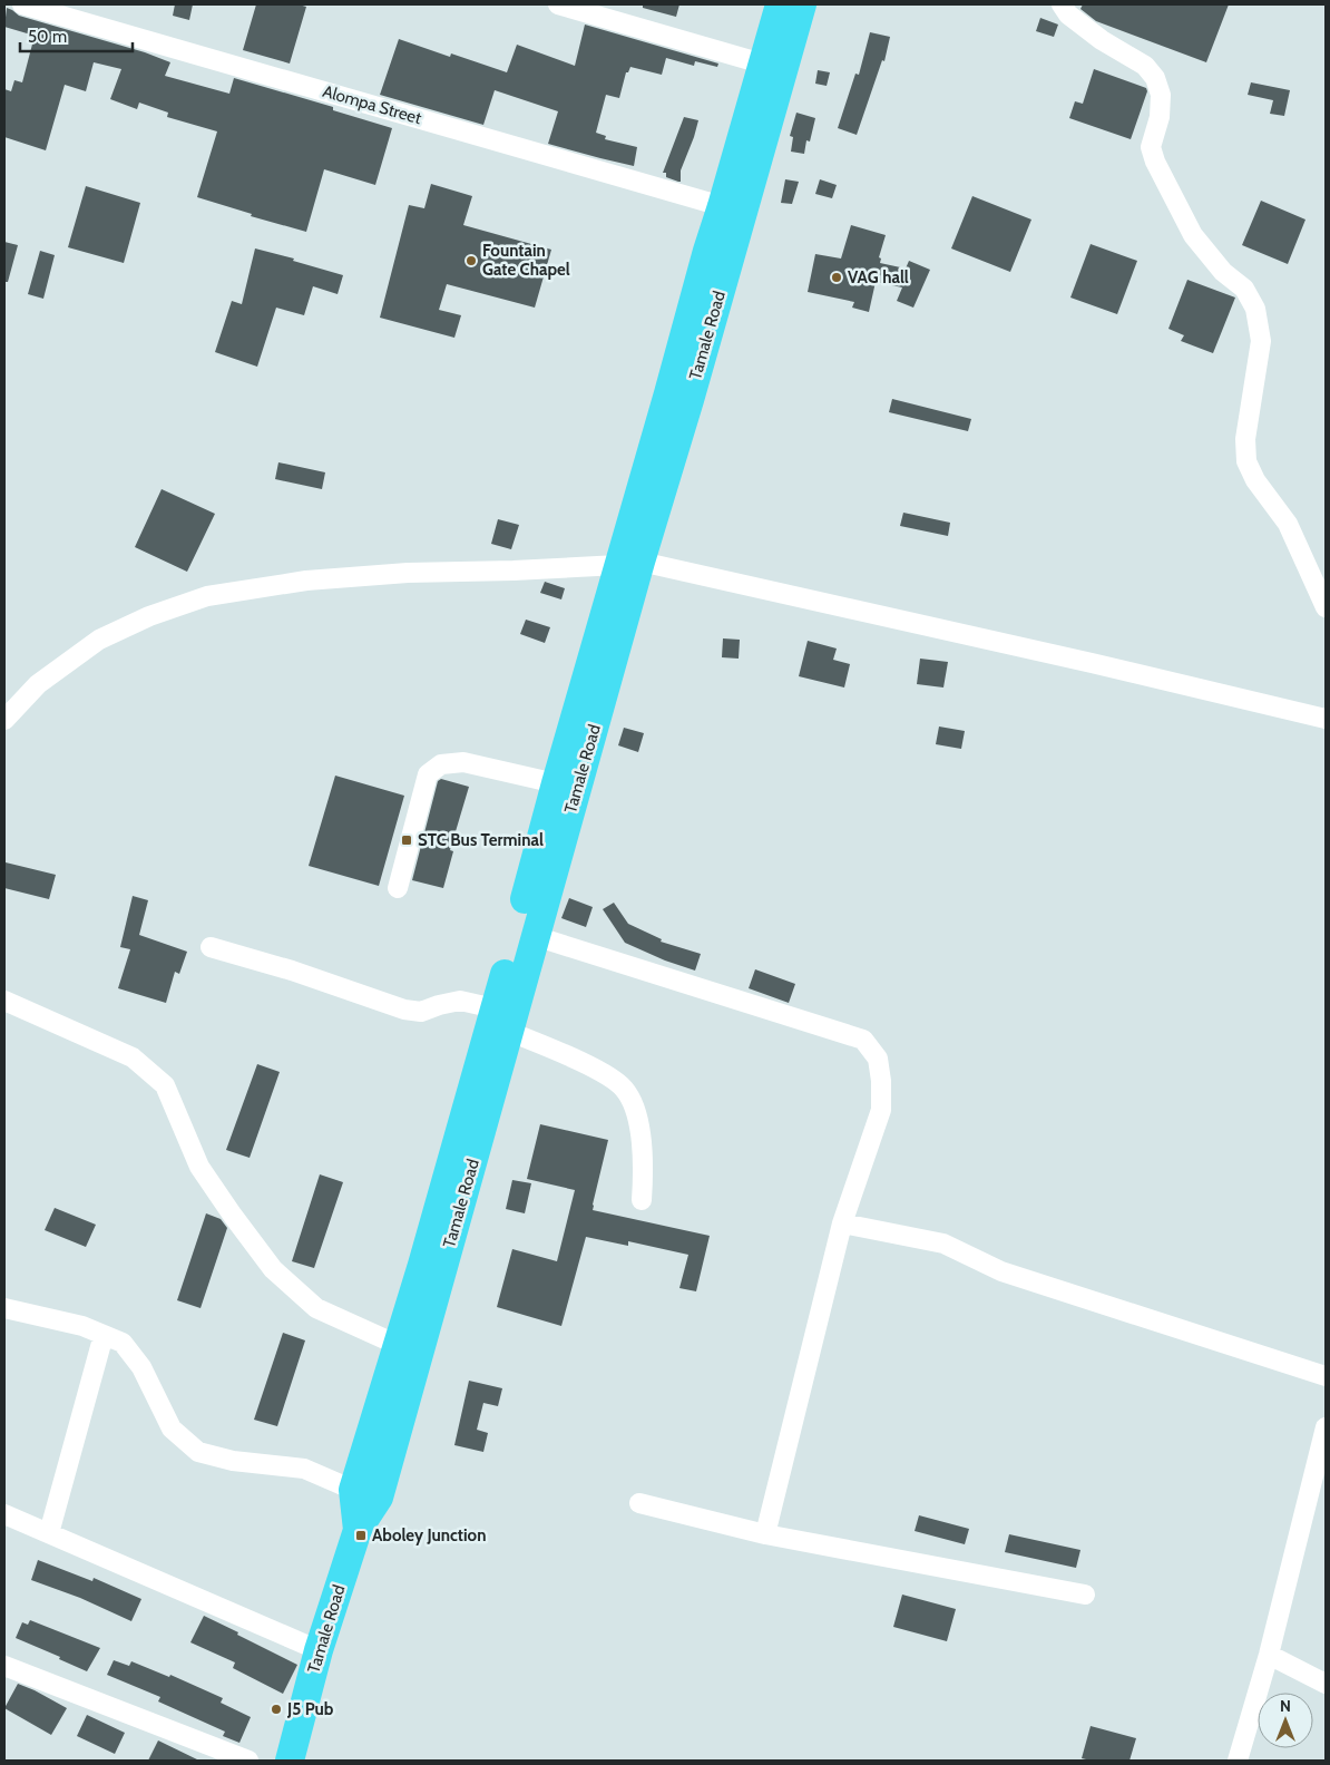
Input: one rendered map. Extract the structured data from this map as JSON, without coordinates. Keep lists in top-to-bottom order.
{
  "streets": {
    "highway": ["Tamale Road"],
    "street": ["Alompa Street"]
  },
  "crossings": [
    ["Alompa Street", "Tamale Road"]
  ],
  "places": {
    "other": ["Fountain Gate Chapel", "VAG hall", "J5 Pub"],
    "transit": ["STC Bus Terminal", "Aboley Junction"]
  },
  "scale_bar": "50 m",
  "north": "top"
}
